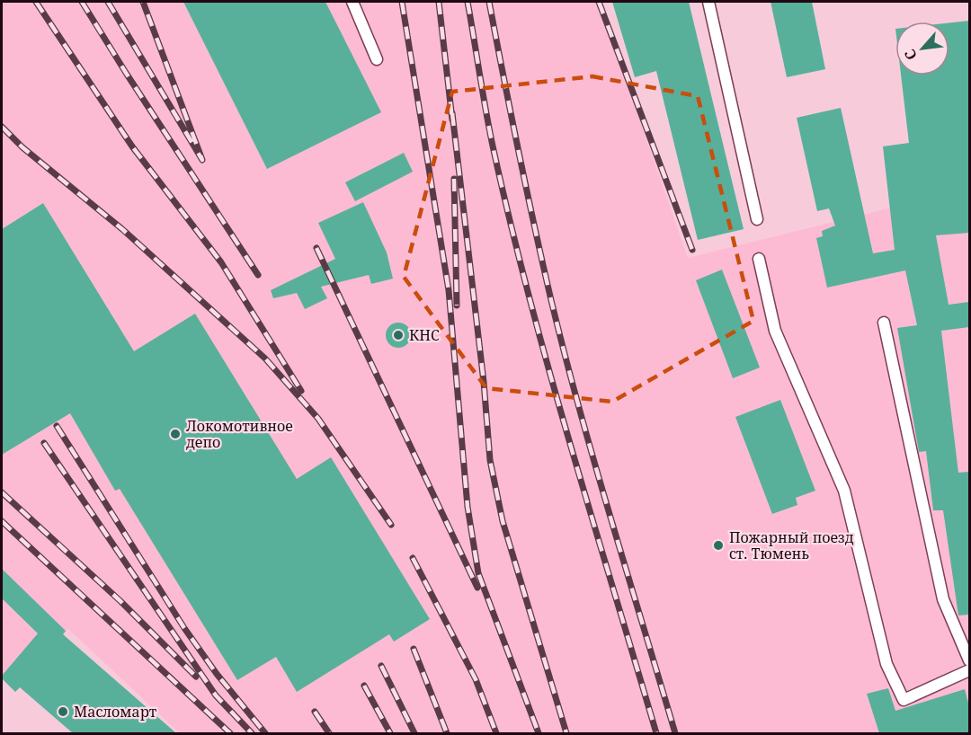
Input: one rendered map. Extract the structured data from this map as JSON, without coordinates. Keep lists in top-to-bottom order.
{
  "places": [
    "КНС",
    "Локомотивное депо",
    "Пожарный поезд ст. Тюмень",
    "Масломарт"
  ],
  "north": "bottom left"
}
